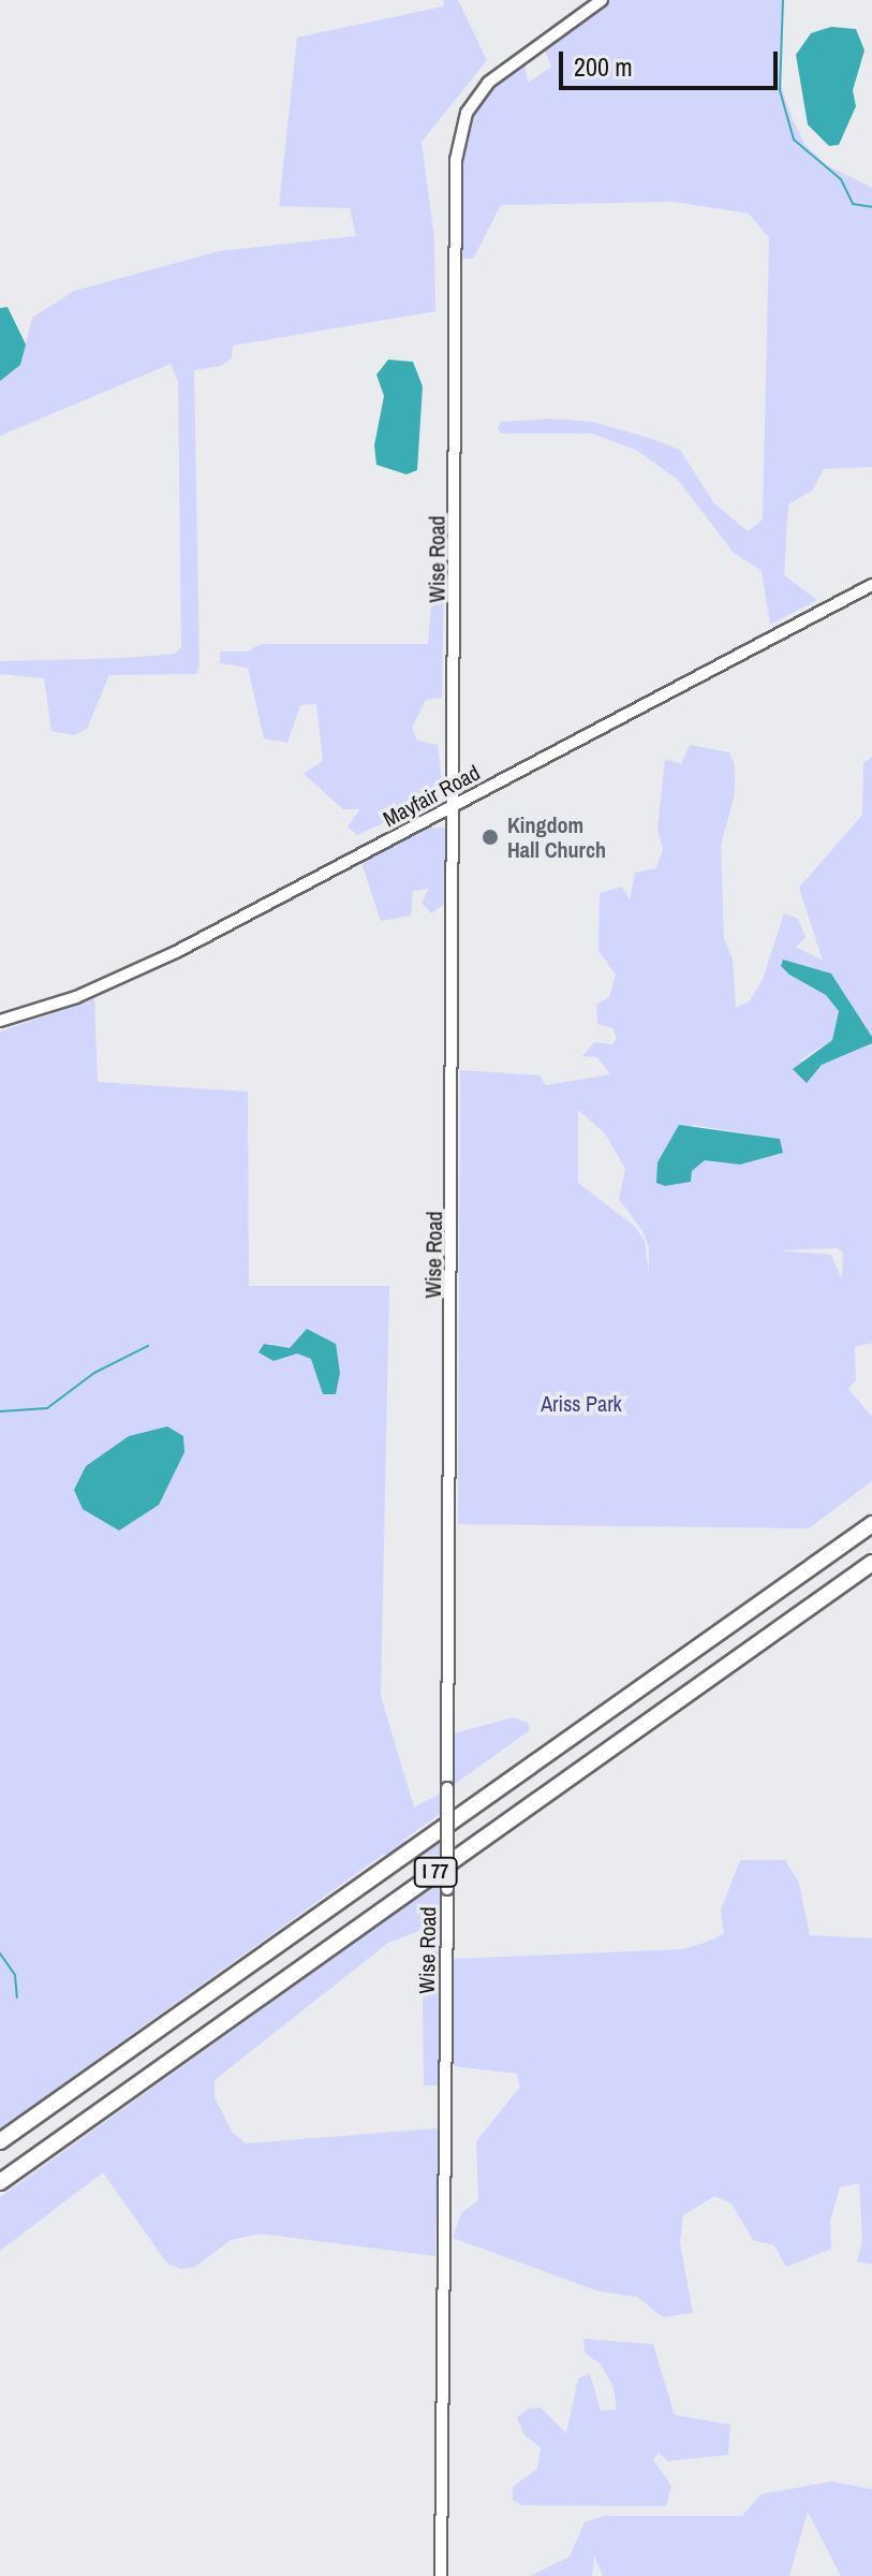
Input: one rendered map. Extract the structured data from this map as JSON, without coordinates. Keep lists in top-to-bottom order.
{
  "streets": {
    "highway": ["I 77"],
    "street": ["Wise Road", "Mayfair Road"]
  },
  "crossings": [
    ["Wise Road", "Mayfair Road"]
  ],
  "parks": ["Ariss Park"],
  "places": ["Kingdom Hall Church"],
  "scale_bar": "200 m"
}
